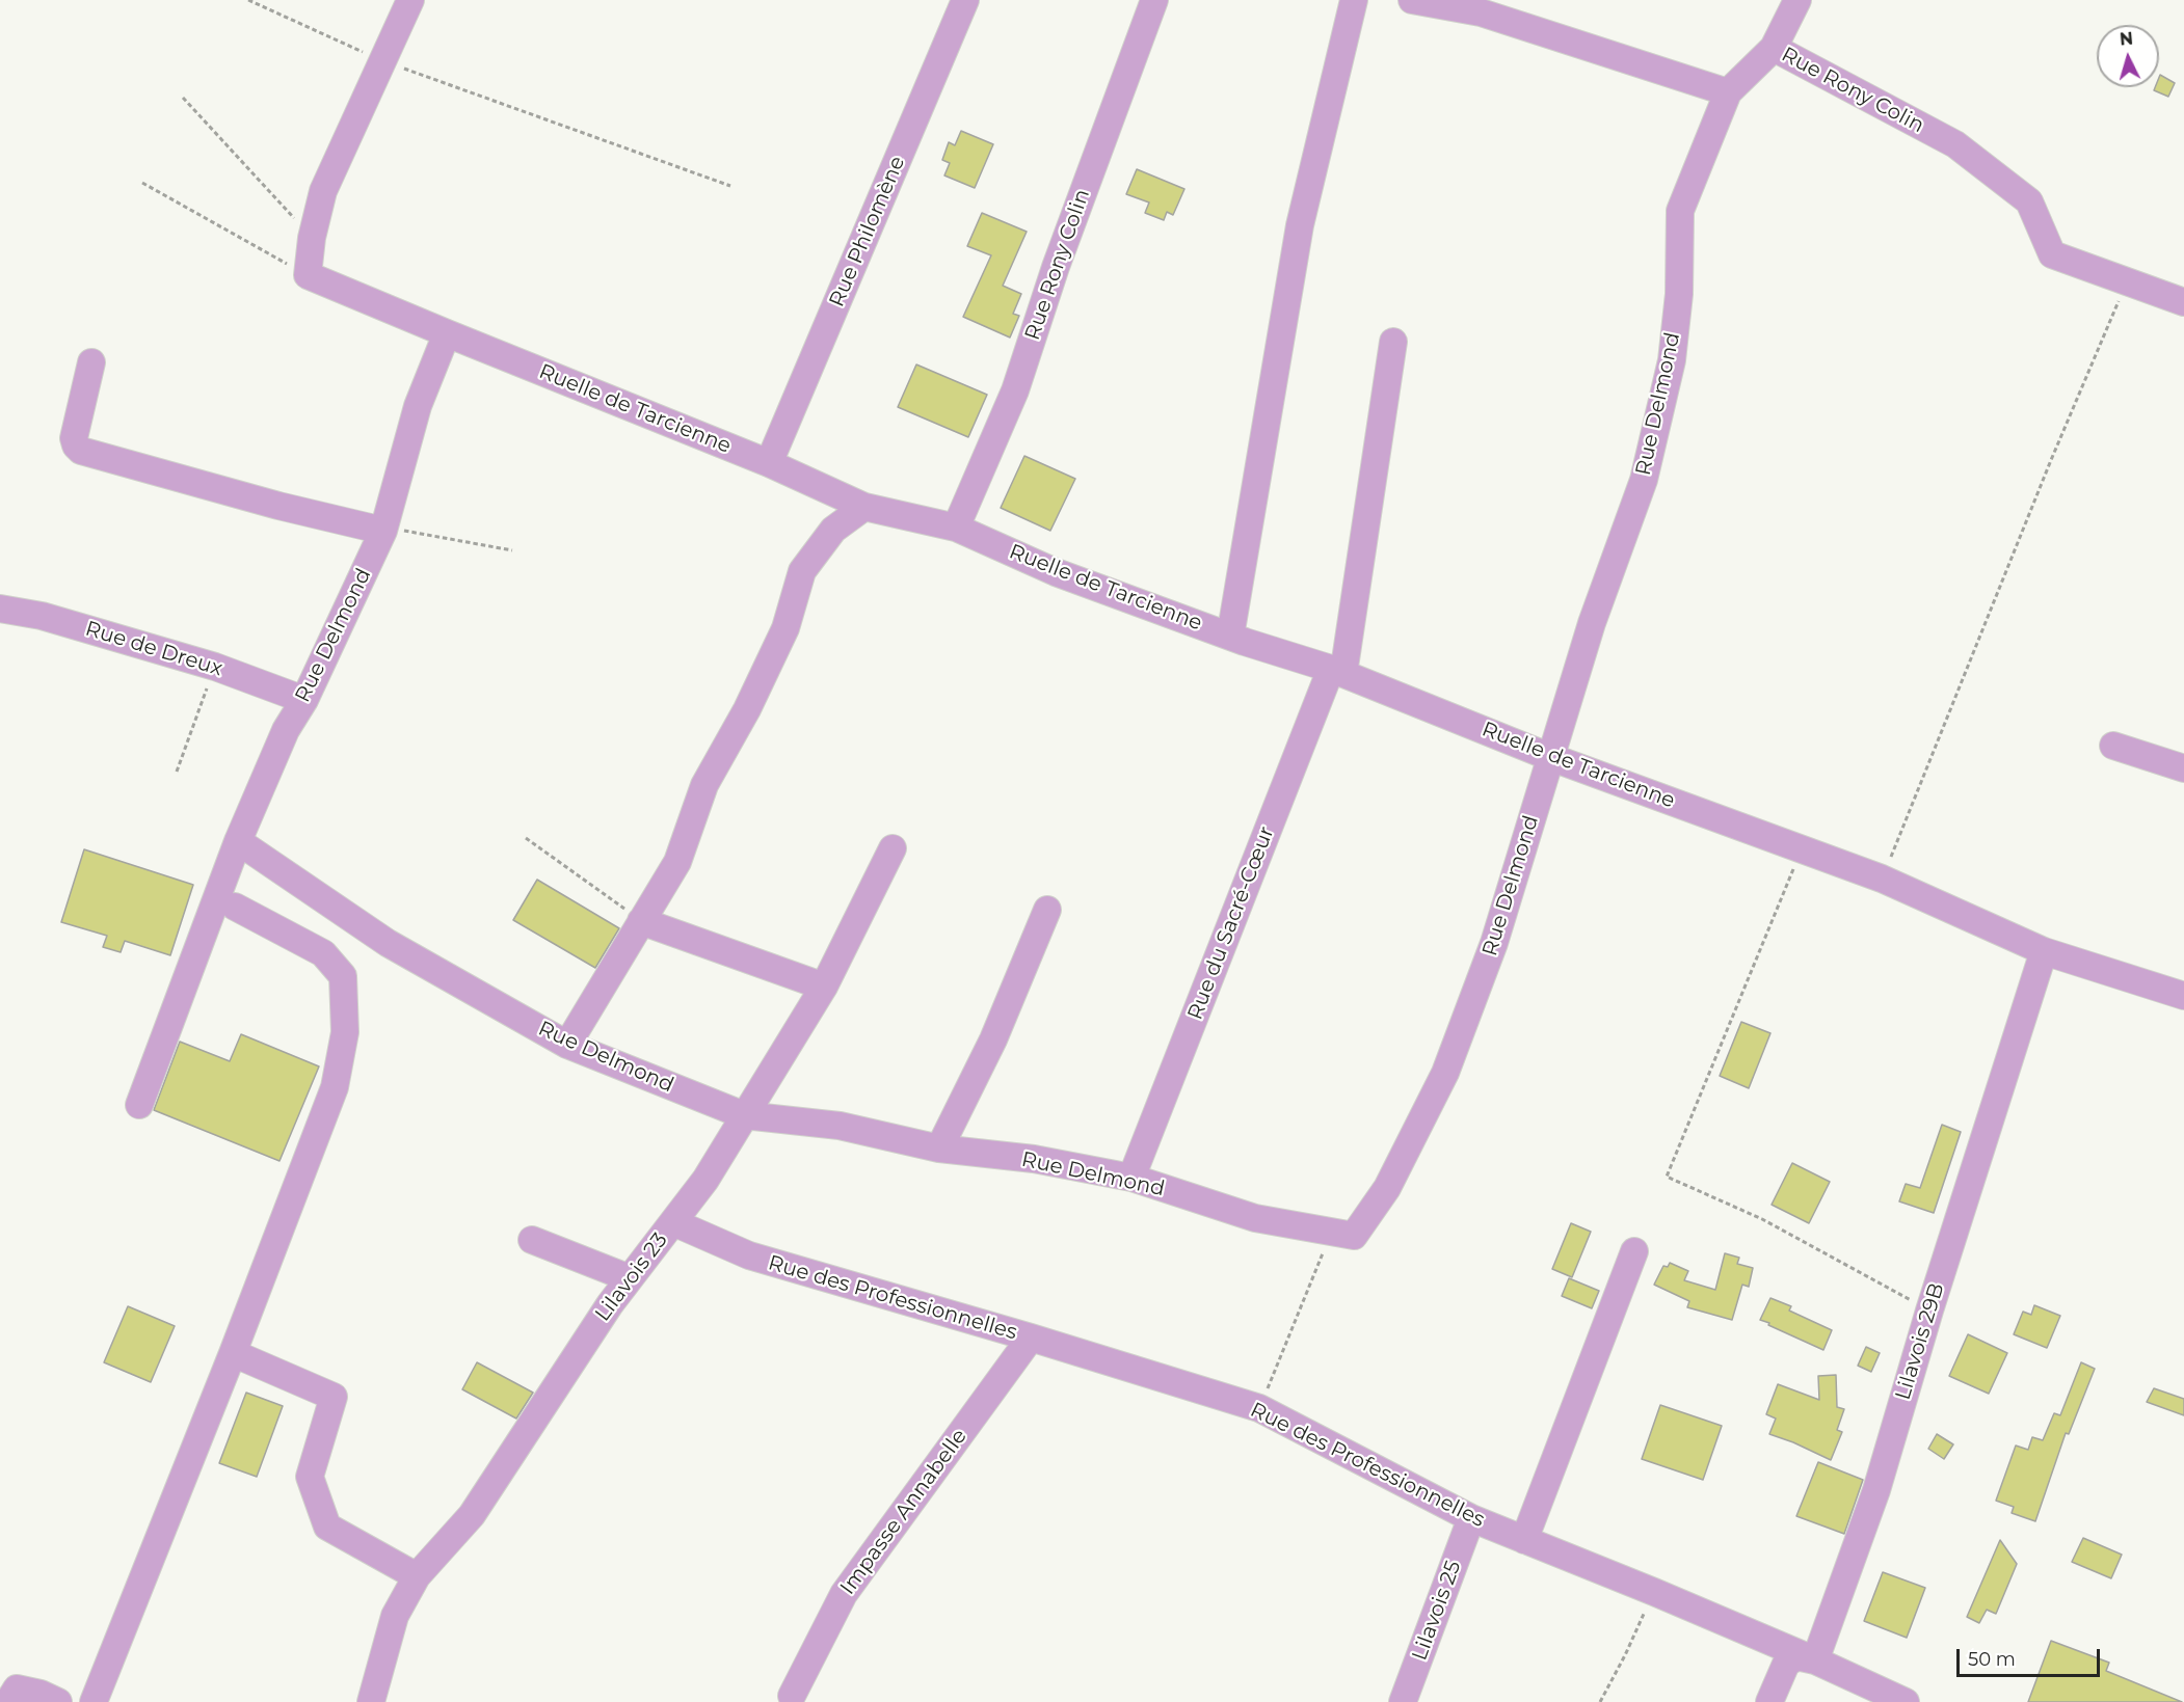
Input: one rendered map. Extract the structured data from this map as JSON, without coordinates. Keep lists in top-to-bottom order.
{
  "streets": {
    "street": [
      "Rue Rony Colin",
      "Rue Philomène",
      "Rue Delmond",
      "Ruelle de Tarcienne",
      "Rue de Dreux",
      "Rue du Sacré-Cœur",
      "Lilavois 23",
      "Rue des Professionnelles",
      "Lilavois 29B",
      "Impasse Annabelle",
      "Lilavois 25"
    ]
  },
  "crossings": [
    ["Rue Rony Colin", "Rue Delmond"],
    ["Rue Rony Colin", "Ruelle de Tarcienne"],
    ["Rue Philomène", "Ruelle de Tarcienne"],
    ["Rue Delmond", "Ruelle de Tarcienne"],
    ["Rue Delmond", "Rue de Dreux"],
    ["Rue Delmond", "Rue du Sacré-Cœur"],
    ["Rue Delmond", "Lilavois 23"],
    ["Ruelle de Tarcienne", "Rue du Sacré-Cœur"],
    ["Ruelle de Tarcienne", "Lilavois 29B"],
    ["Lilavois 23", "Rue des Professionnelles"],
    ["Rue des Professionnelles", "Lilavois 29B"],
    ["Rue des Professionnelles", "Impasse Annabelle"],
    ["Rue des Professionnelles", "Lilavois 25"]
  ],
  "scale_bar": "50 m",
  "north": "top"
}
